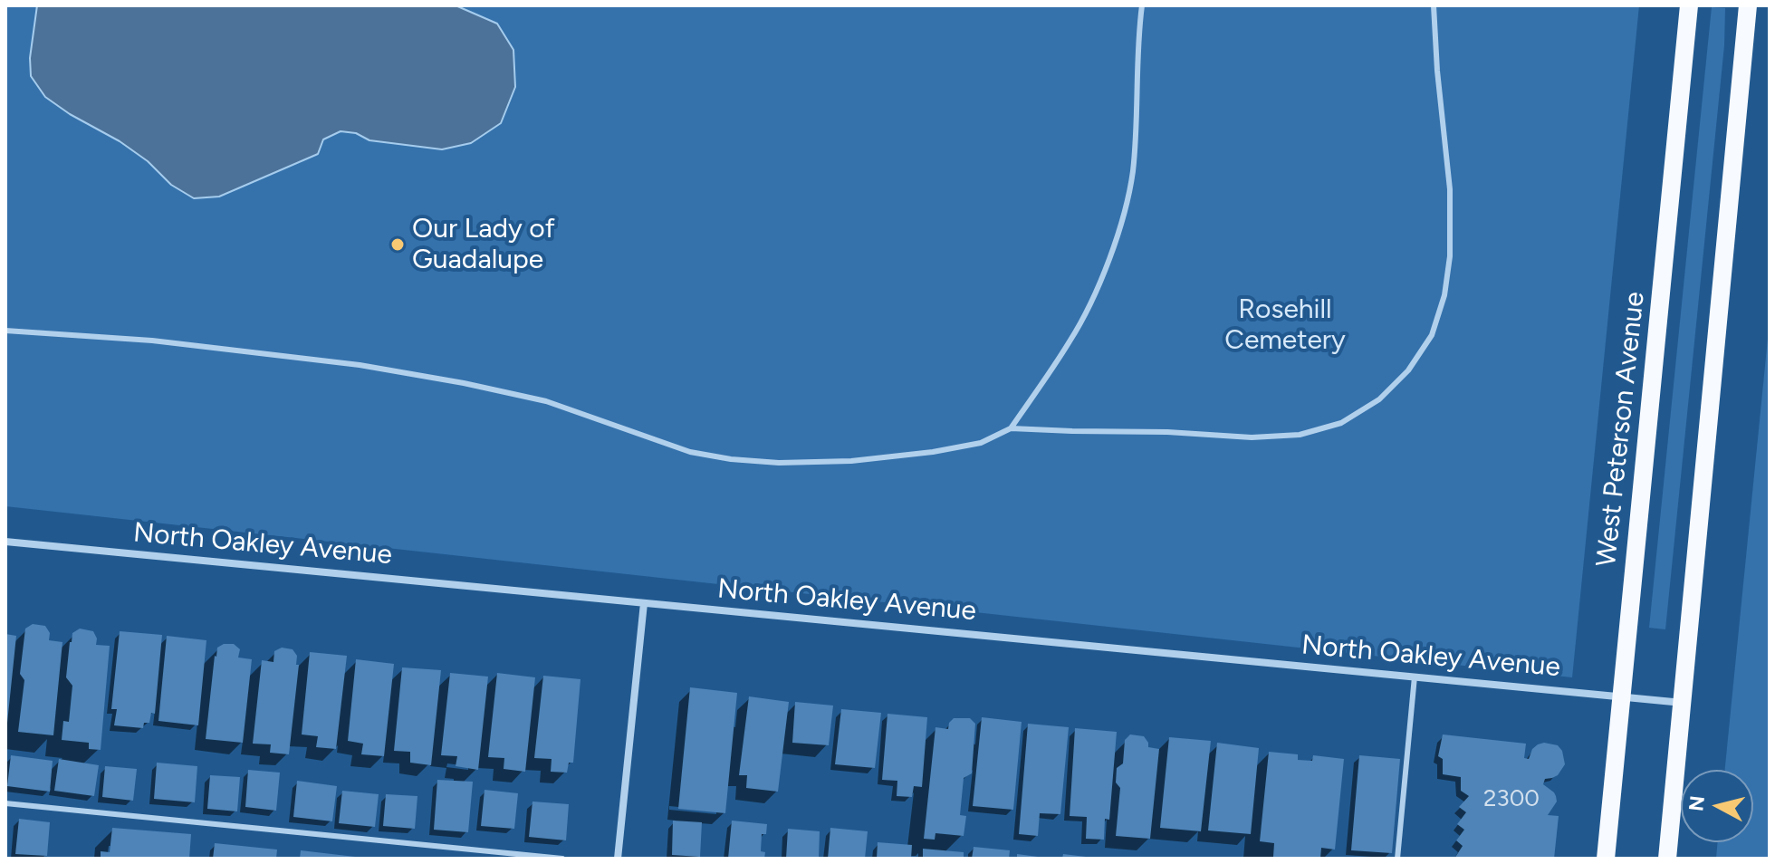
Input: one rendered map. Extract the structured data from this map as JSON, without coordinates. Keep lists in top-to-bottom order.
{
  "streets": {
    "main road": ["West Peterson Avenue"],
    "street": ["North Oakley Avenue"]
  },
  "crossings": [
    ["West Peterson Avenue", "North Oakley Avenue"]
  ],
  "parks": ["Rosehill Cemetery"],
  "places": ["Our Lady of Guadalupe"],
  "house_numbers": ["2300"],
  "north": "left"
}
